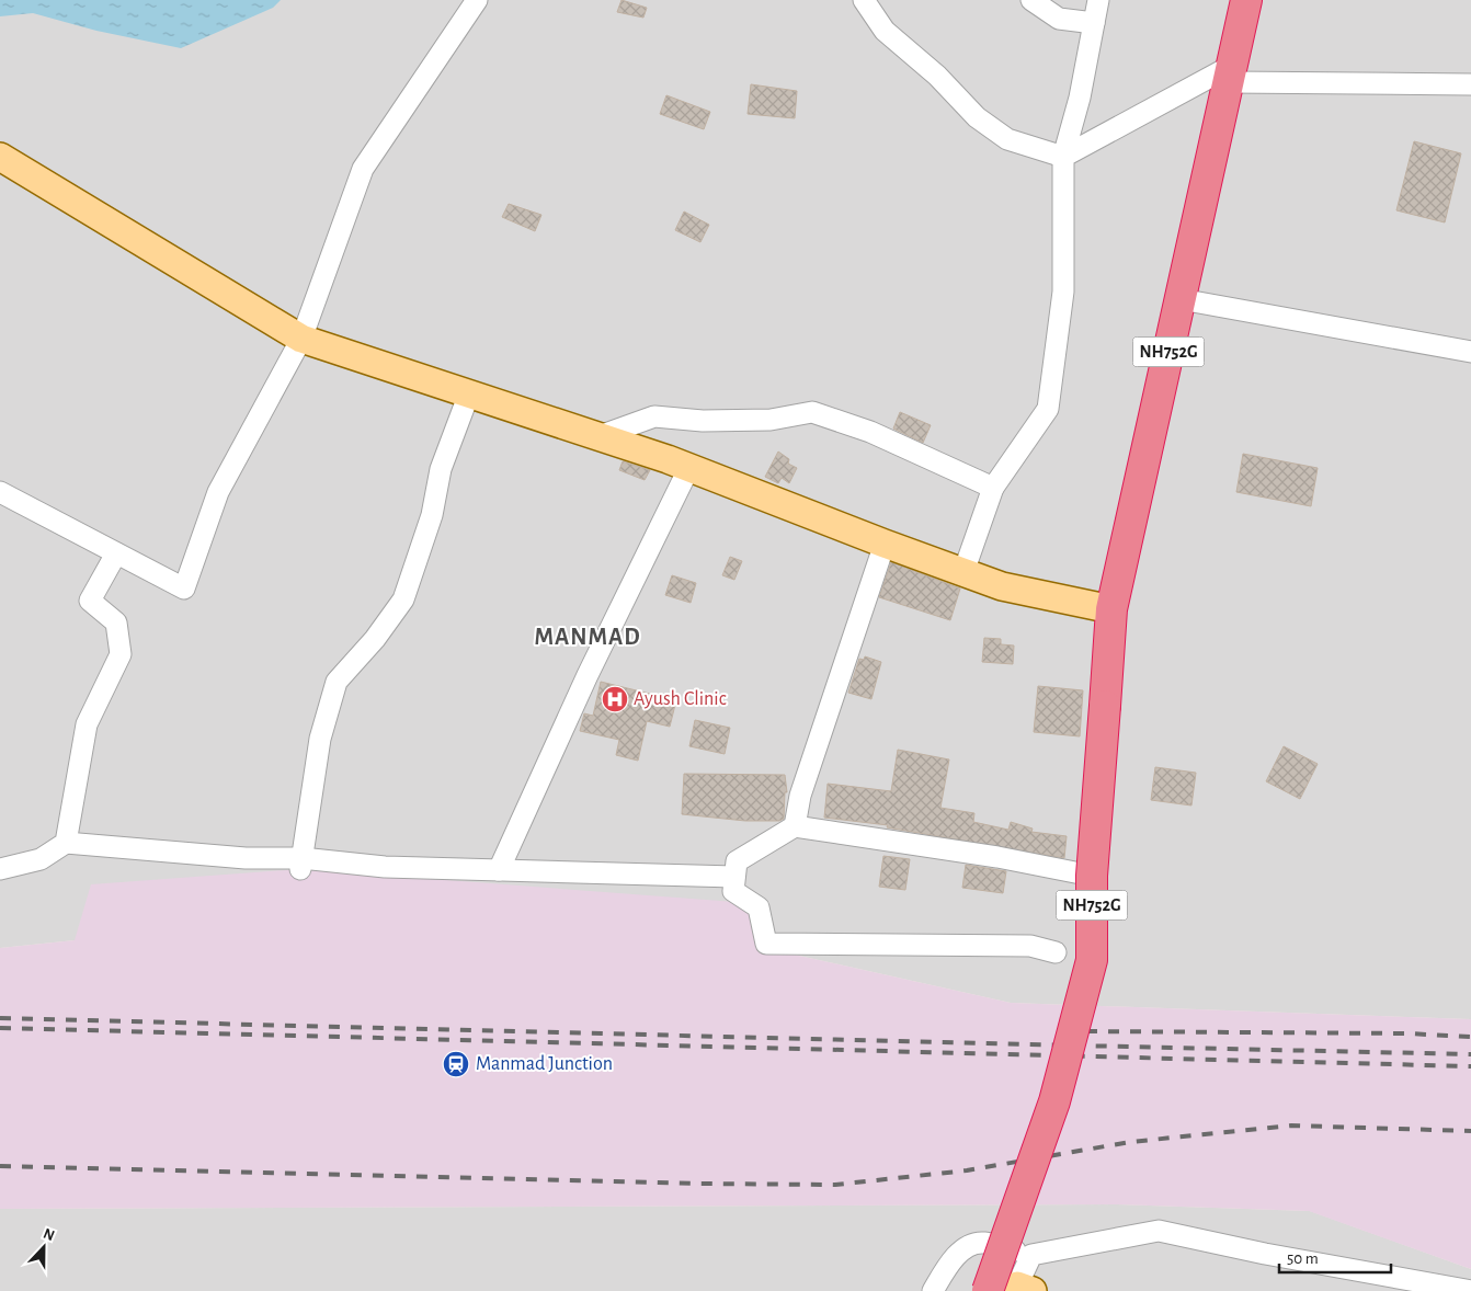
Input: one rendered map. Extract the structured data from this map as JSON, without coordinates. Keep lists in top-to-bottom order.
{
  "streets": {
    "highway": ["NH752G"]
  },
  "districts": ["MANMAD"],
  "places": {
    "hospital": ["Ayush Clinic"],
    "station": ["Manmad Junction"]
  },
  "scale_bar": "50 m",
  "north": "top"
}
